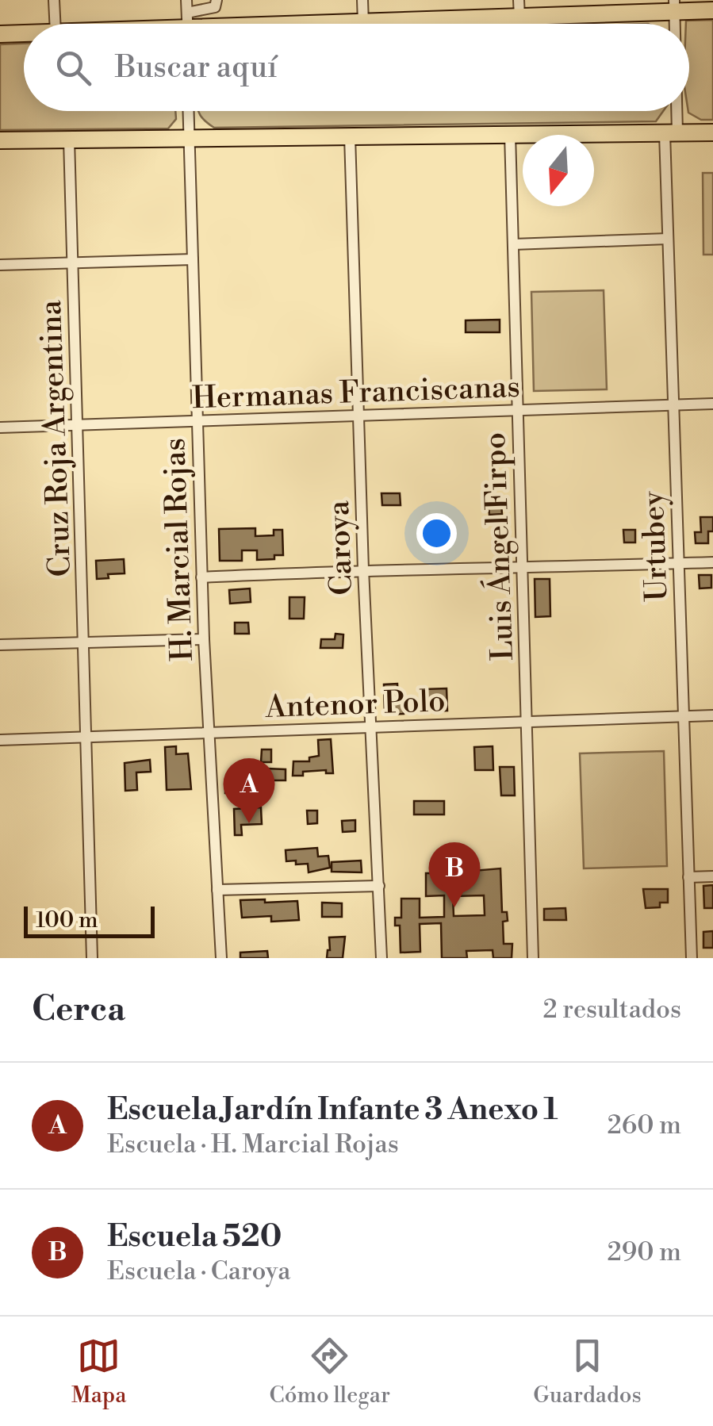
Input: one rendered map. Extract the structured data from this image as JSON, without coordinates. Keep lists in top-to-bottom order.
{
  "streets": {
    "street": [
      "Hermanas Franciscanas",
      "Cruz Roja Argentina",
      "Luis Ángel Firpo",
      "Urtubey",
      "Caroya",
      "H. Marcial Rojas",
      "Antenor Polo"
    ]
  },
  "crossings": [
    ["Hermanas Franciscanas", "Cruz Roja Argentina"],
    ["Hermanas Franciscanas", "Luis Ángel Firpo"],
    ["Hermanas Franciscanas", "Urtubey"],
    ["Hermanas Franciscanas", "Caroya"],
    ["Hermanas Franciscanas", "H. Marcial Rojas"],
    ["Cruz Roja Argentina", "Antenor Polo"],
    ["Luis Ángel Firpo", "Antenor Polo"],
    ["Urtubey", "Antenor Polo"],
    ["Caroya", "Antenor Polo"],
    ["H. Marcial Rojas", "Antenor Polo"]
  ],
  "scale_bar": "100 m",
  "north": "bottom",
  "page": {
    "search": "Buscar aquí",
    "pins": ["A", "B"],
    "scale": "100 m",
    "heading": ["Cerca", "2 resultados"],
    "list": [
      {
        "mark": "A",
        "name": "Escuela Jardín Infante 3 Anexo 1",
        "note": "Escuela · H. Marcial Rojas",
        "value": "260 m"
      },
      {
        "mark": "B",
        "name": "Escuela 520",
        "note": "Escuela · Caroya",
        "value": "290 m"
      }
    ],
    "nav": ["Mapa", "Cómo llegar", "Guardados"]
  }
}
